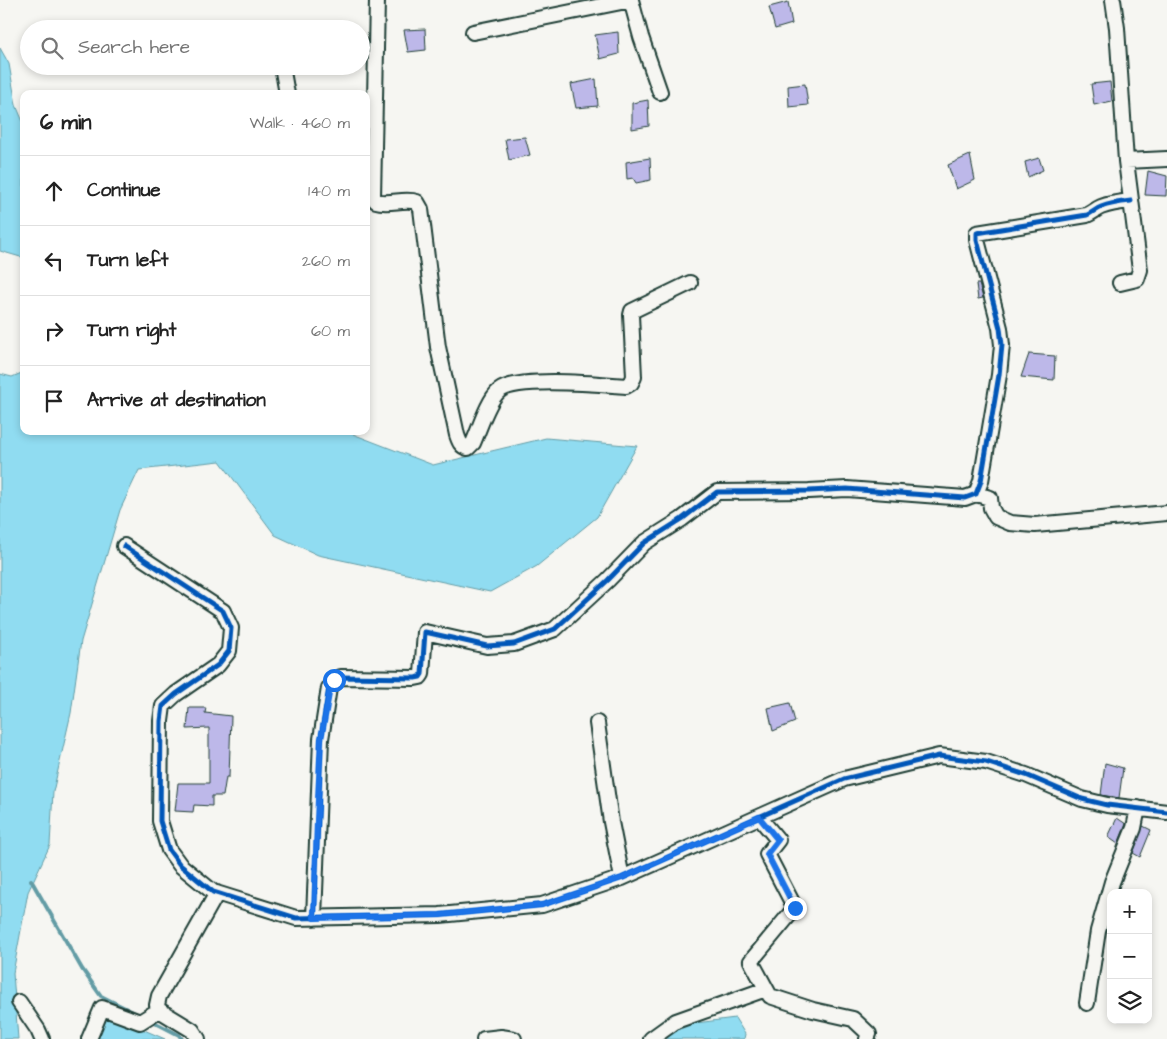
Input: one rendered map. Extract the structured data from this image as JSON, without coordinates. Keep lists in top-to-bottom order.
{
  "page": {
    "search": "Search here",
    "heading": ["6 min", "Walk · 460 m"],
    "list": [
      ["Continue", "140 m"],
      ["Turn left", "260 m"],
      ["Turn right", "60 m"],
      "Arrive at destination"
    ],
    "map_buttons": ["+", "−"]
  }
}
